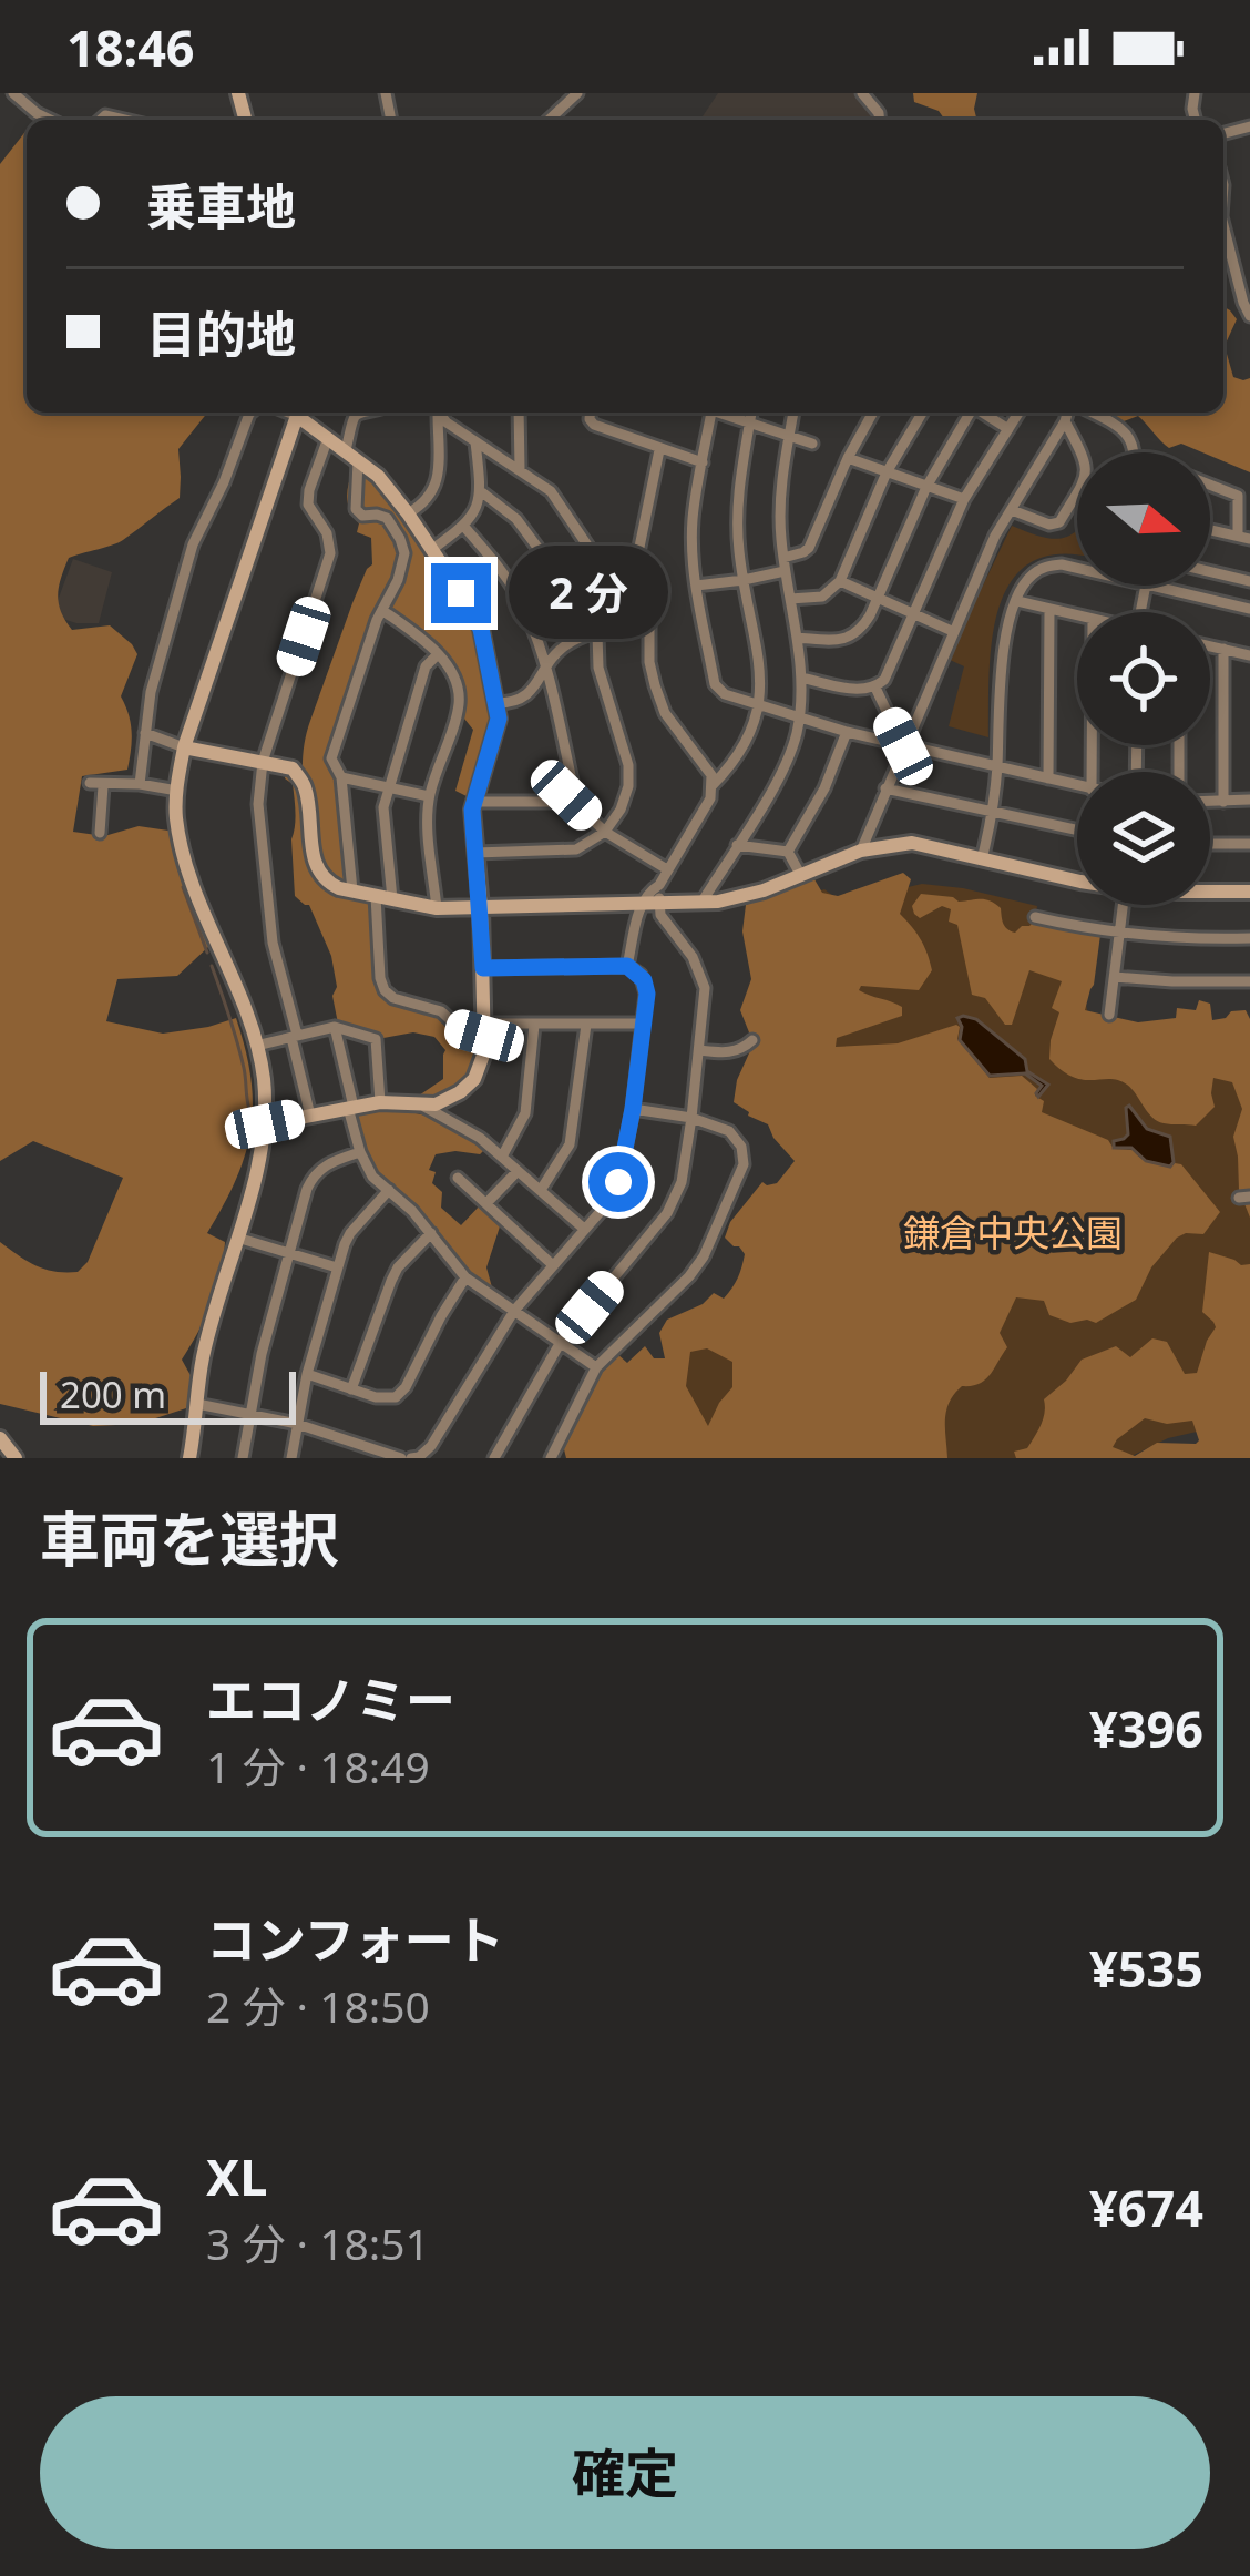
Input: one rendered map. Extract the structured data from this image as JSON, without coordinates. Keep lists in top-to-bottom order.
{
  "parks": ["鎌倉中央公園"],
  "scale_bar": "200 m",
  "north": "right",
  "page": {
    "status": "18:46",
    "banner": ["乗車地", "目的地"],
    "bubble": "2 分",
    "scale": "200 m",
    "heading": "車両を選択",
    "list": [
      {
        "name": "エコノミー",
        "note": "1 分 · 18:49",
        "value": "¥396"
      },
      {
        "name": "コンフォート",
        "note": "2 分 · 18:50",
        "value": "¥535"
      },
      {
        "name": "XL",
        "note": "3 分 · 18:51",
        "value": "¥674"
      }
    ],
    "buttons": "確定"
  }
}
